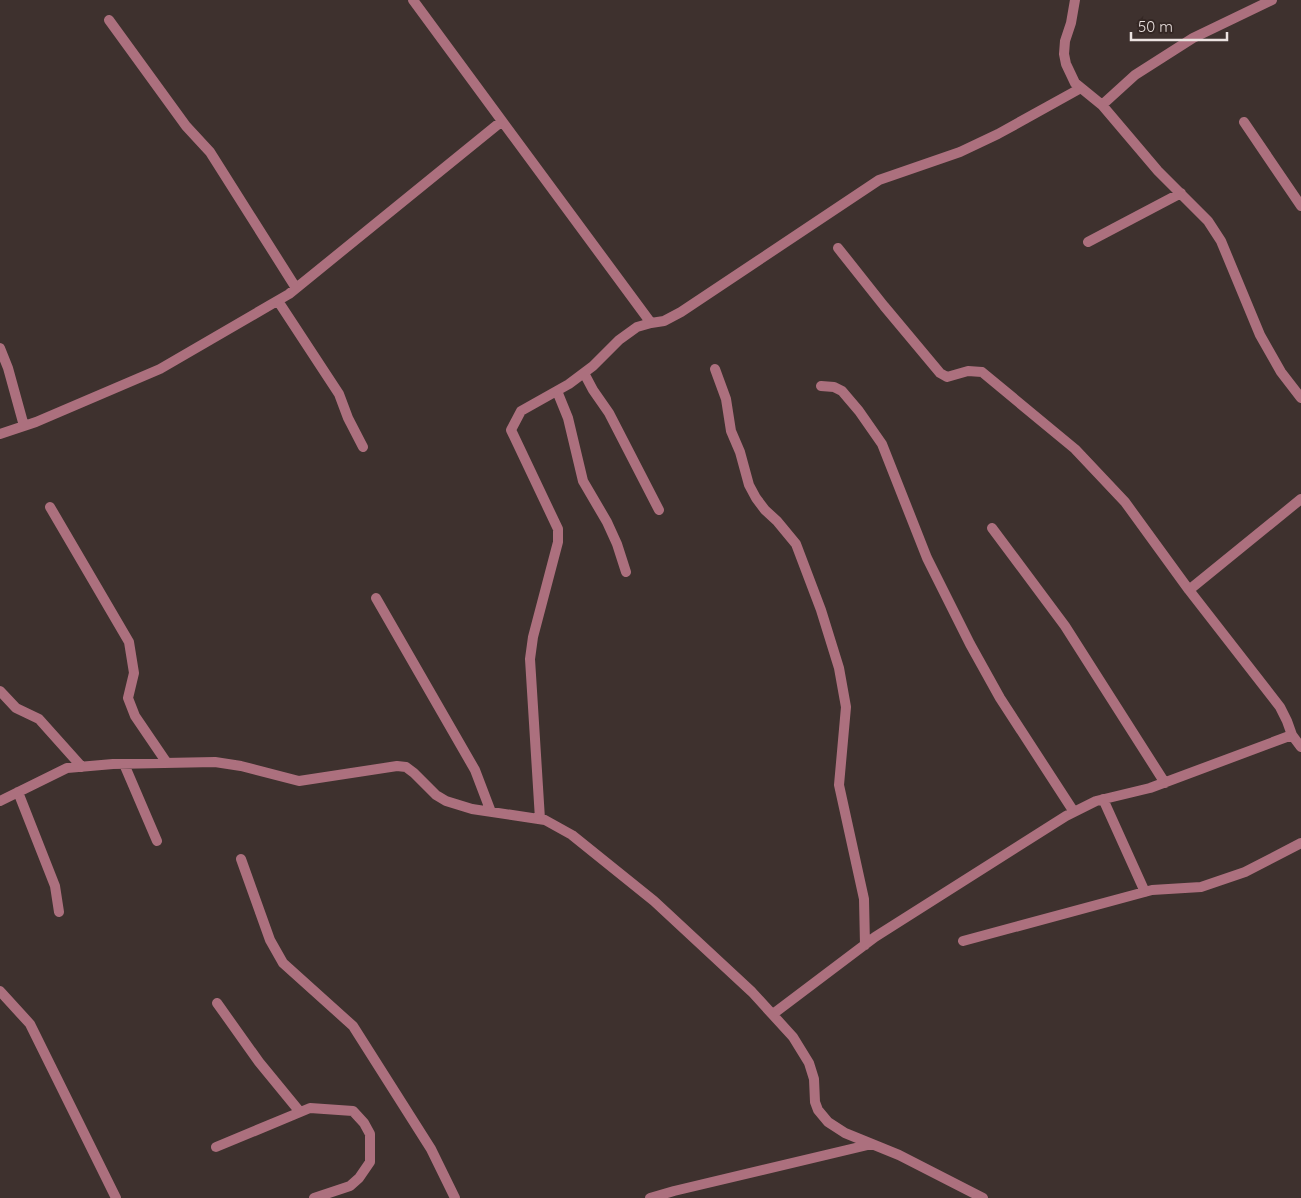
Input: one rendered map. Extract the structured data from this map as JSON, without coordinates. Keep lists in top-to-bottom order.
{
  "scale_bar": "50 m"
}
